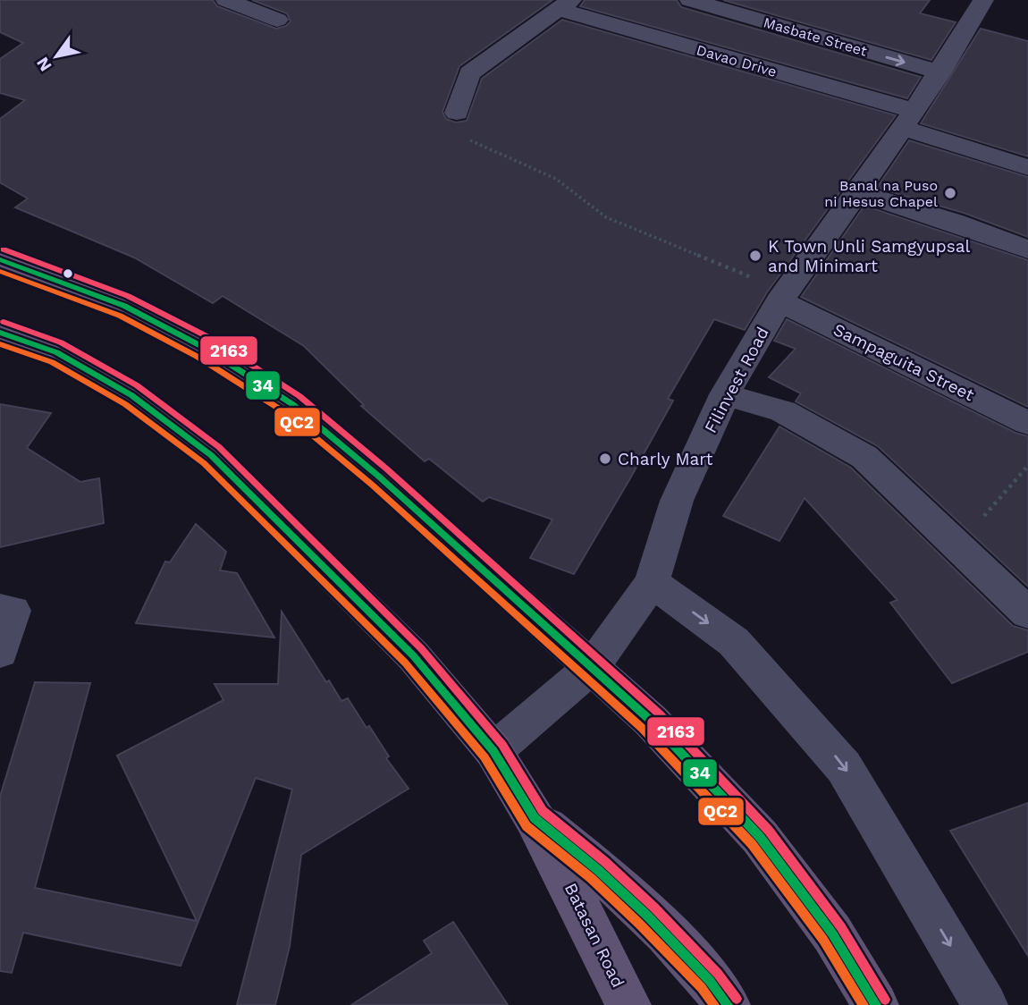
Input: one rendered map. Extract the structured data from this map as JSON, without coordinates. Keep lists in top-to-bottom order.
{
  "streets": {
    "main road": ["Batasan Road"],
    "street": [
      "Masbate Street",
      "Davao Drive",
      "Sampaguita Street",
      "Filinvest Road"
    ]
  },
  "crossings": [
    ["Masbate Street", "Filinvest Road"],
    ["Davao Drive", "Filinvest Road"],
    ["Sampaguita Street", "Filinvest Road"],
    ["Filinvest Road", "Batasan Road"]
  ],
  "one_way": ["Masbate Street"],
  "places": ["Banal na Puso ni Hesus Chapel", "K Town Unli Samgyupsal and Minimart", "Charly Mart"],
  "lines": ["transit line 2163", "transit line 34", "transit line QC2"],
  "north": "bottom left"
}
